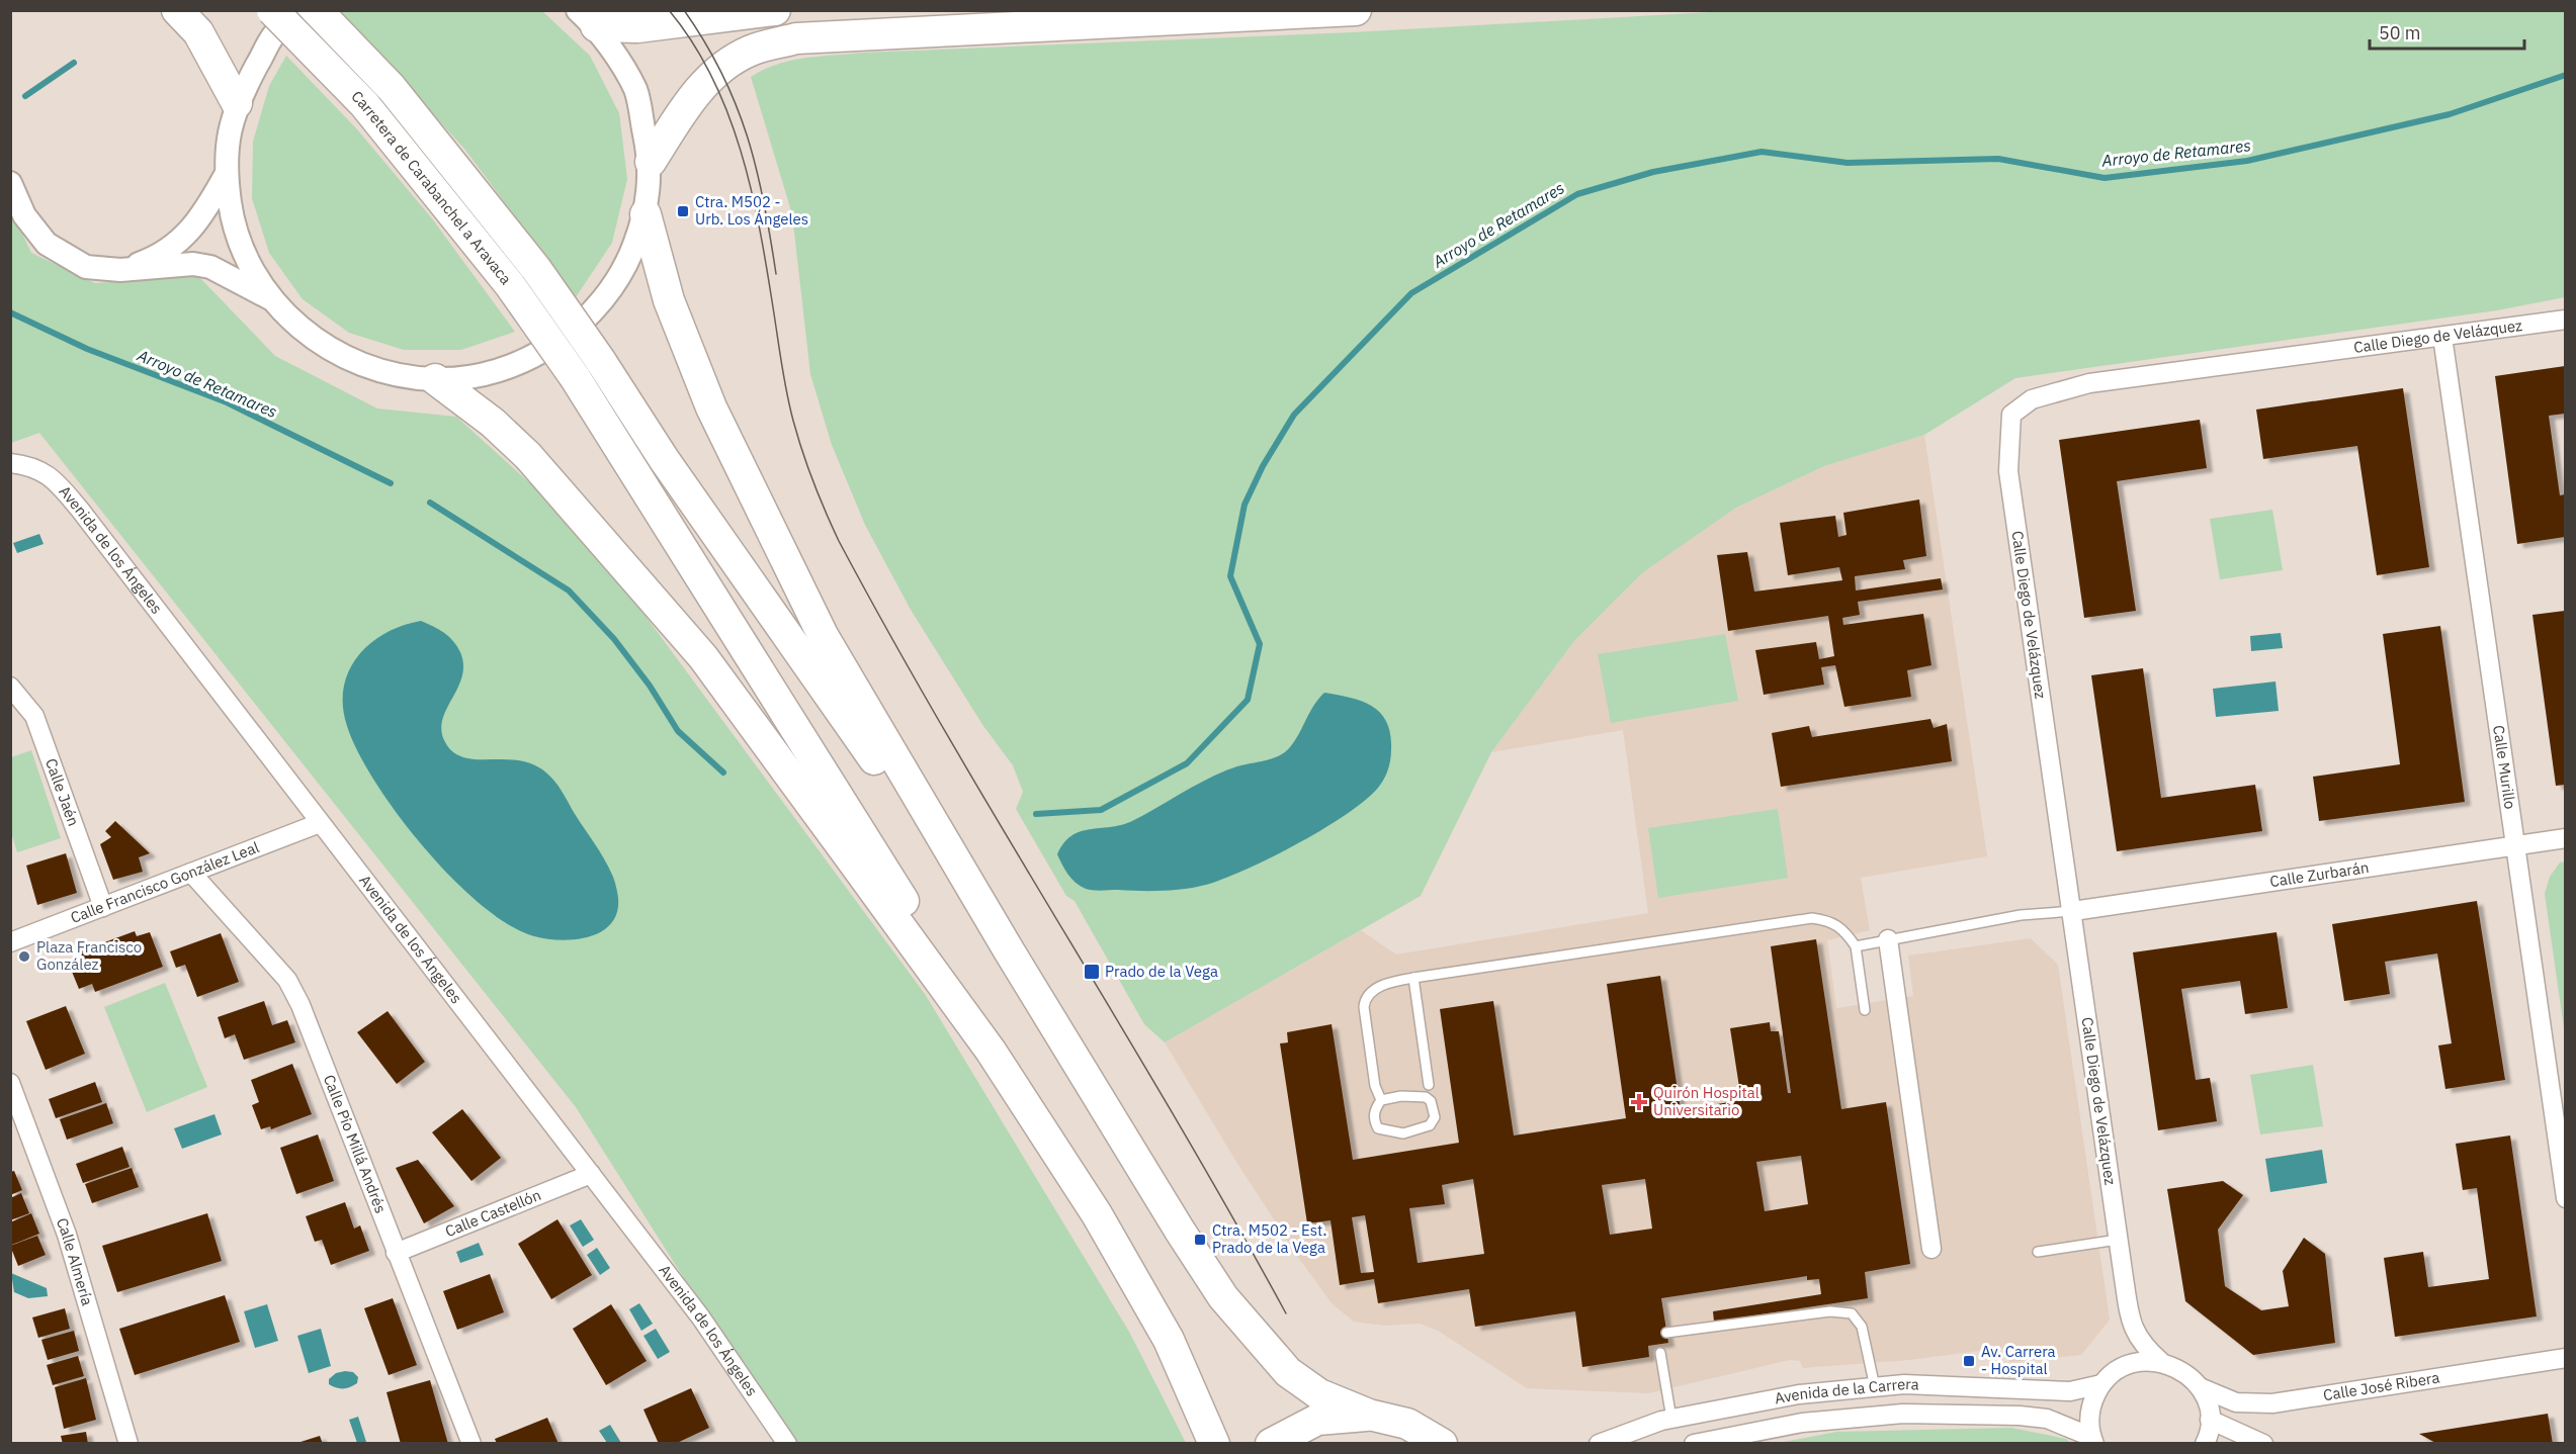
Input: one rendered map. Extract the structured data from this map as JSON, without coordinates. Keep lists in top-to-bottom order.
{
  "streets": {
    "highway": ["Carretera de Carabanchel a Aravaca"],
    "street": [
      "Calle Diego de Velázquez",
      "Avenida de los Ángeles",
      "Calle Murillo",
      "Calle Jaén",
      "Calle Zurbarán",
      "Calle Francisco González Leal",
      "Calle Pío Millá Andrés",
      "Calle Castellón",
      "Calle Almería",
      "Calle José Ribera",
      "Avenida de la Carrera"
    ]
  },
  "crossings": [
    ["Calle Diego de Velázquez", "Calle Murillo"],
    ["Calle Diego de Velázquez", "Calle Zurbarán"],
    ["Calle Diego de Velázquez", "Calle José Ribera"],
    ["Avenida de los Ángeles", "Calle Francisco González Leal"],
    ["Avenida de los Ángeles", "Calle Castellón"],
    ["Calle Murillo", "Calle Zurbarán"],
    ["Calle Jaén", "Calle Francisco González Leal"],
    ["Calle Francisco González Leal", "Calle Pío Millá Andrés"],
    ["Calle Pío Millá Andrés", "Calle Castellón"]
  ],
  "water": ["Arroyo de Retamares"],
  "places": {
    "transit": [
      "Ctra. M502 - Urb. Los Ángeles",
      "Prado de la Vega",
      "Ctra. M502 - Est. Prado de la Vega",
      "Av. Carrera - Hospital"
    ],
    "other": ["Plaza Francisco González"],
    "health": ["Quirón Hospital Universitario"]
  },
  "scale_bar": "50 m"
}
